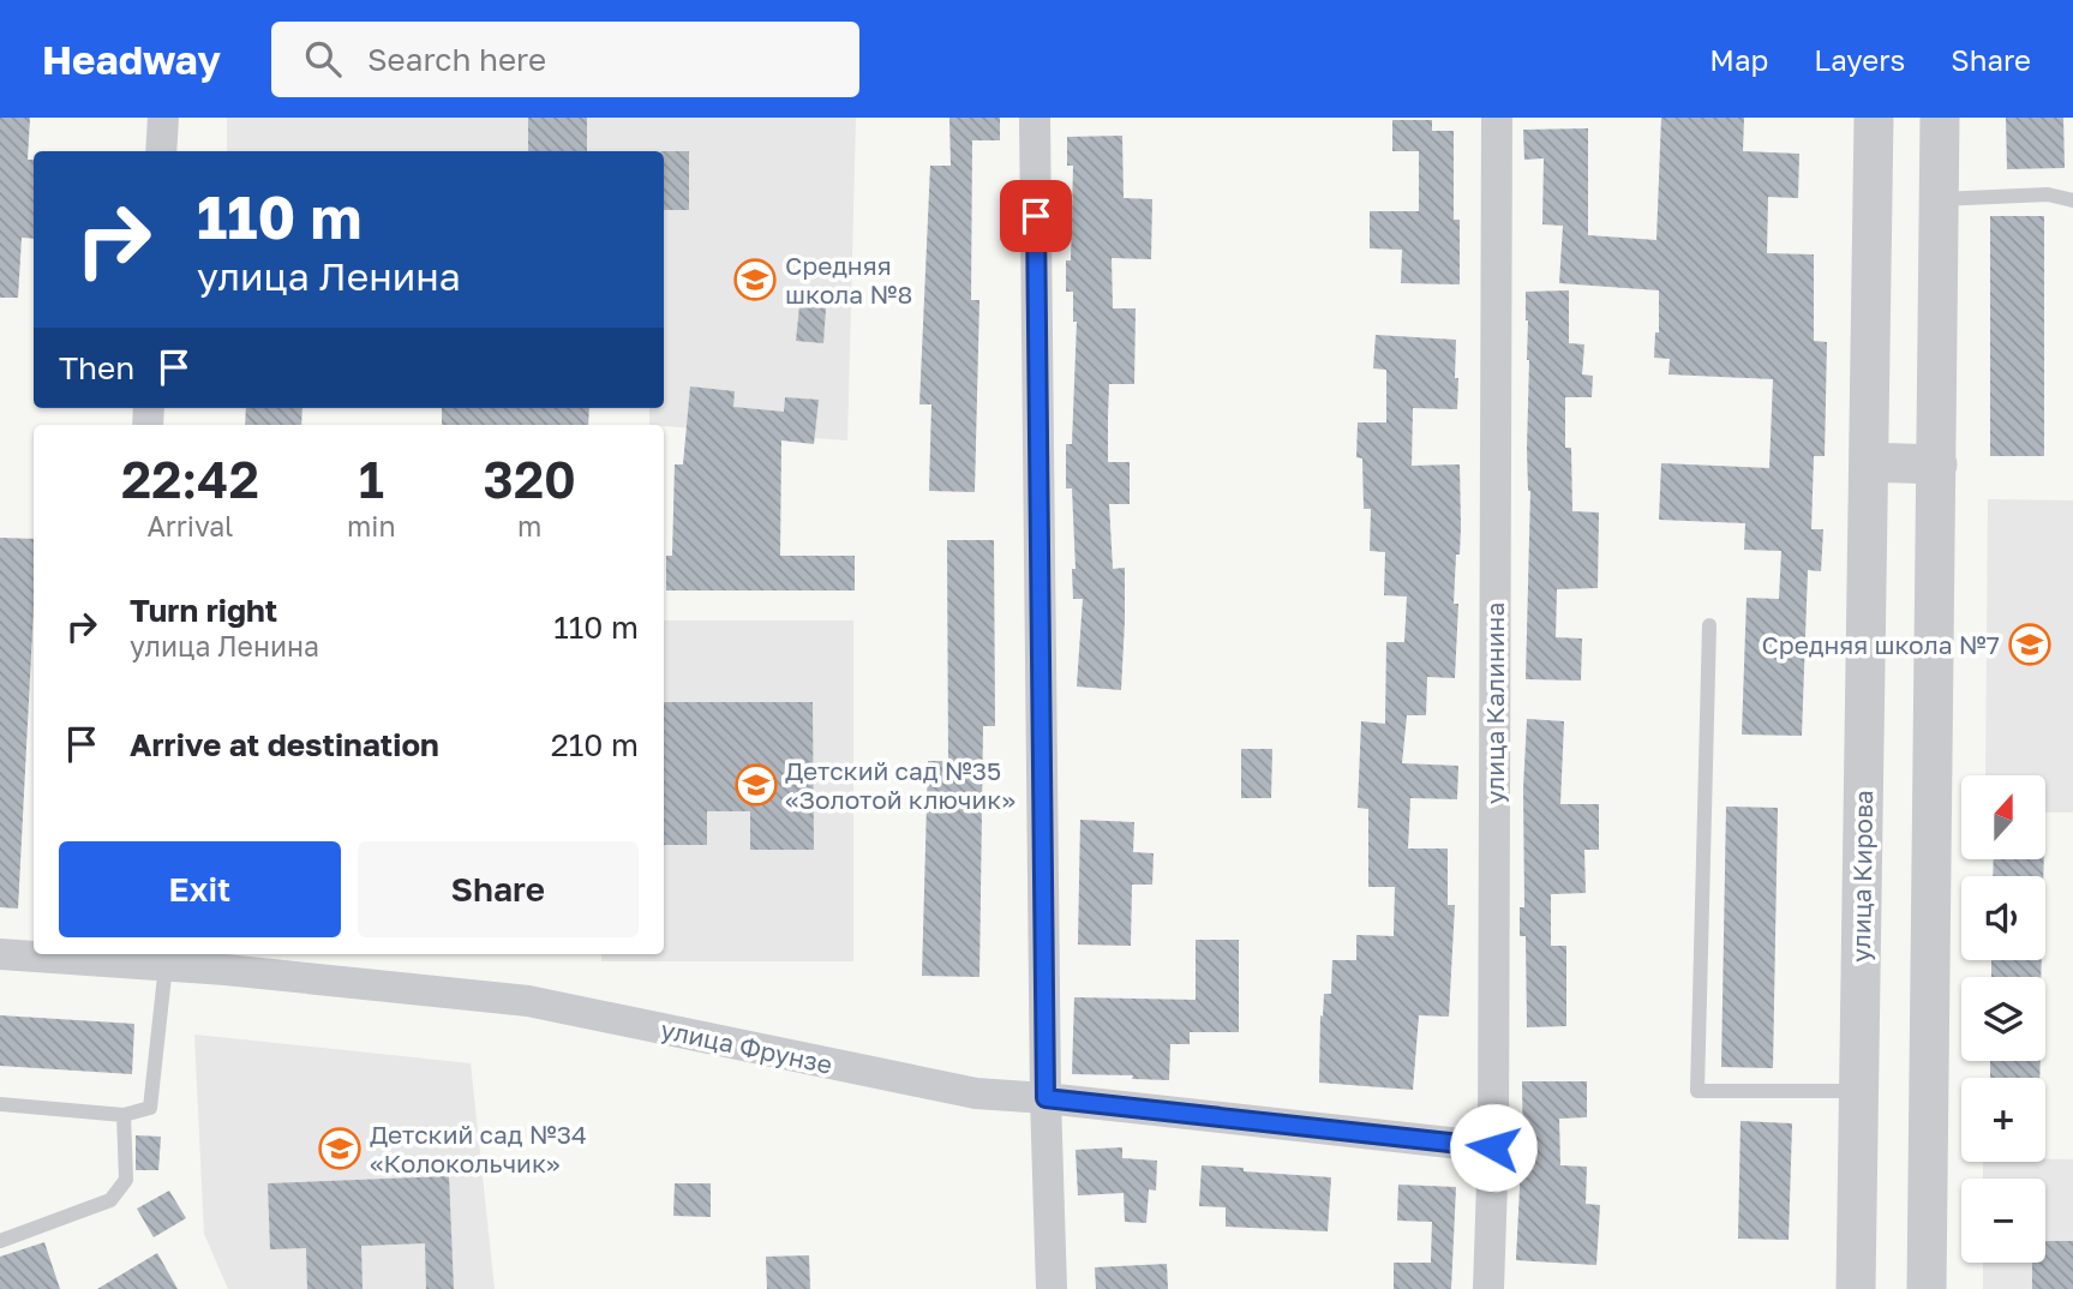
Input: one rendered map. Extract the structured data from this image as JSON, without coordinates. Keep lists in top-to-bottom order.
{
  "streets": {
    "street": ["улица Калинина", "улица Кирова", "улица Фрунзе"]
  },
  "crossings": [
    ["улица Калинина", "улица Фрунзе"]
  ],
  "places": {
    "school or university": [
      "Средняя школа №8",
      "Средняя школа №7",
      "Детский сад №35 «Золотой ключик»",
      "Детский сад №34 «Колокольчик»"
    ]
  },
  "north": "top",
  "page": {
    "header": "Headway",
    "search": "Search here",
    "nav": ["Map", "Layers", "Share"],
    "turn": ["110 m", "улица Ленина"],
    "then": "Then",
    "eta": [
      "22:42",
      "Arrival",
      "1",
      "min",
      "320",
      "m"
    ],
    "list": [
      {
        "name": "Turn right",
        "note": "улица Ленина",
        "value": "110 m"
      },
      {
        "name": "Arrive at destination",
        "value": "210 m"
      }
    ],
    "map_buttons": ["+", "−"],
    "buttons": ["Exit", "Share"]
  }
}
